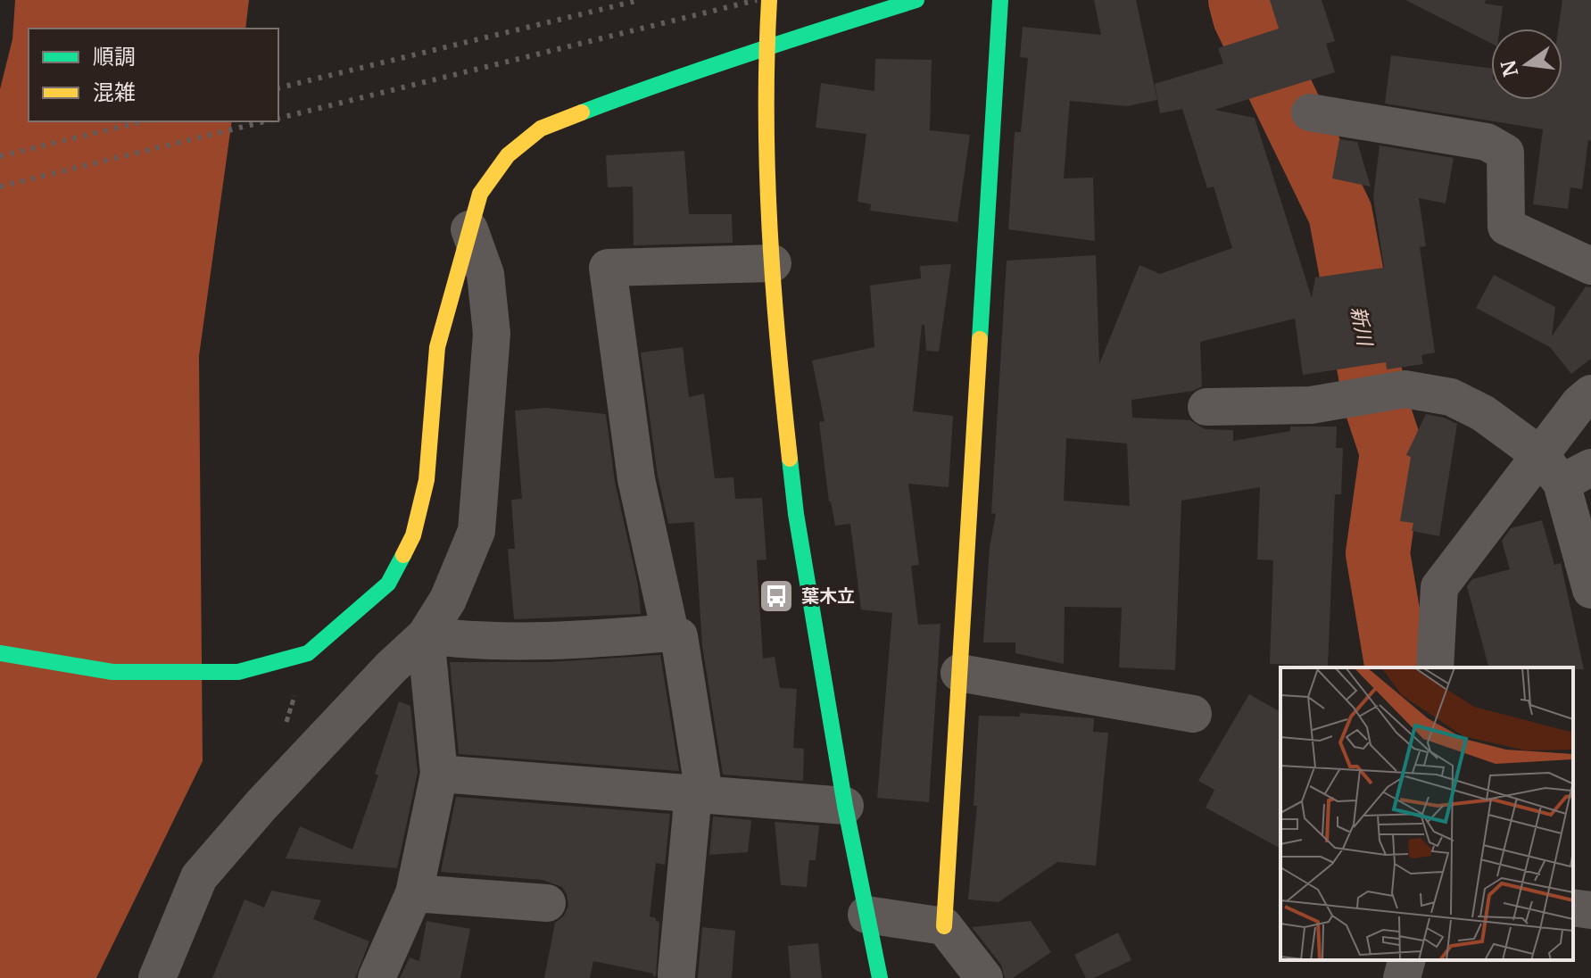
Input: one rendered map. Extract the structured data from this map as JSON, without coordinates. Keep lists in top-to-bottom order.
{
  "water": ["新川"],
  "places": {
    "bus stop": ["葉木立"]
  },
  "legend": ["順調", "混雑"],
  "north": "left"
}
